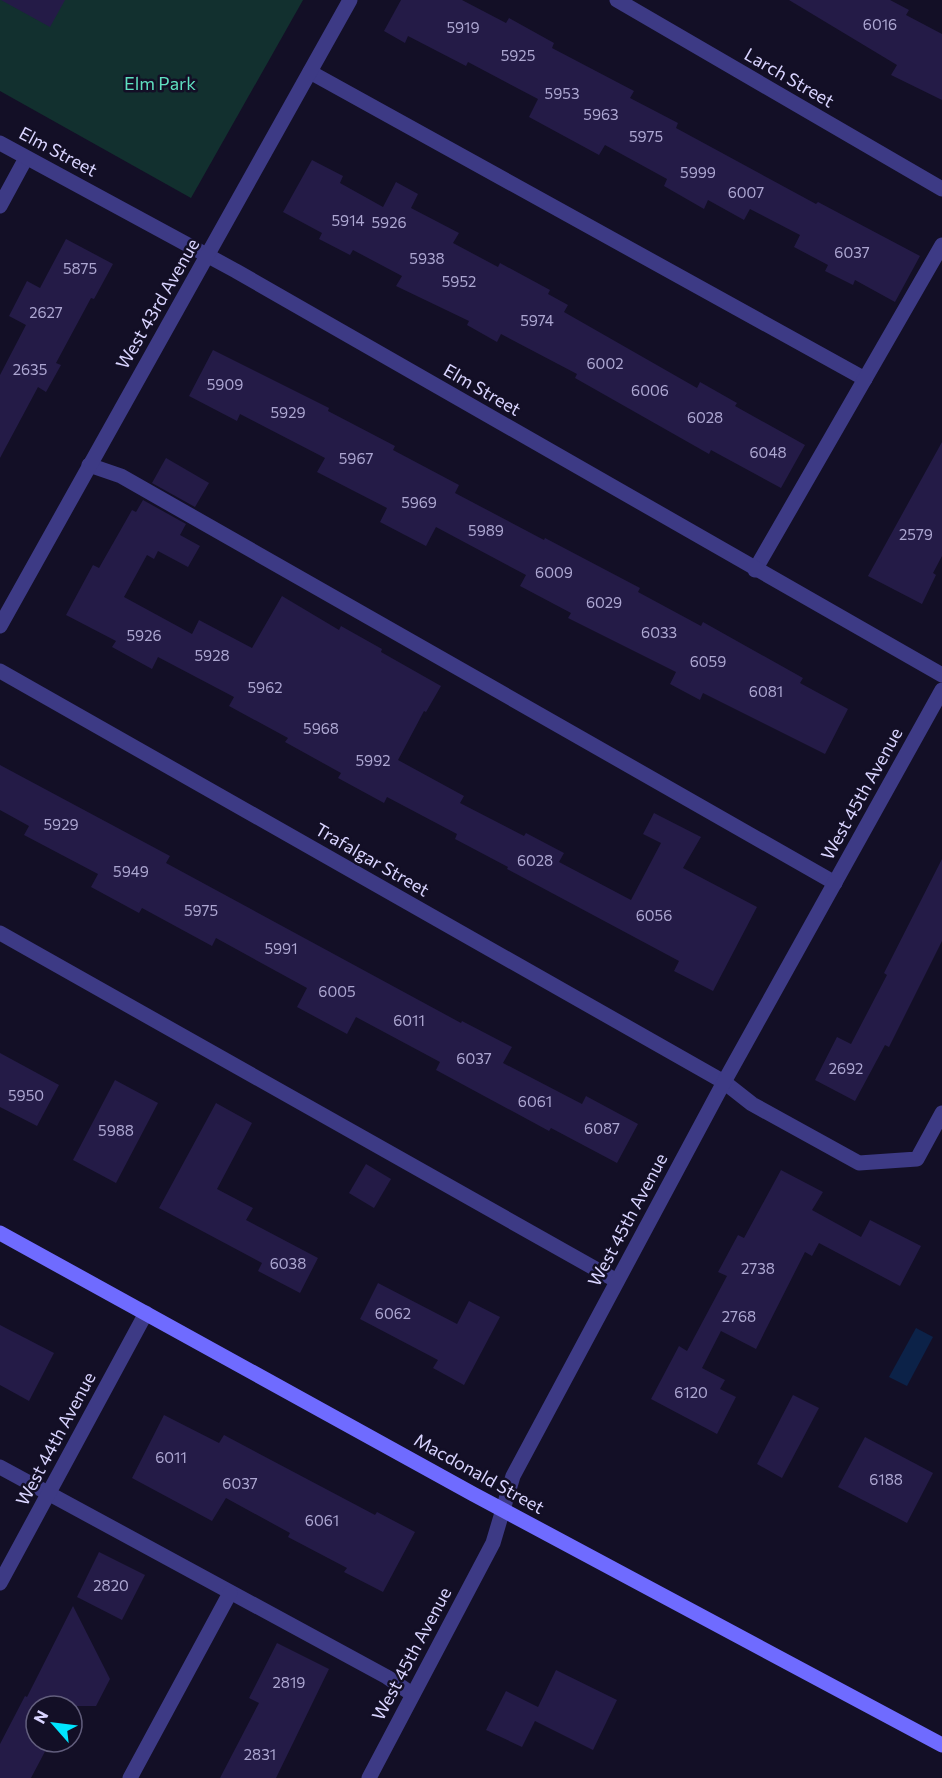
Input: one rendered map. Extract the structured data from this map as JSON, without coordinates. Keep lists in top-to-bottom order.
{
  "streets": {
    "street": [
      "Larch Street",
      "Elm Street",
      "West 43rd Avenue",
      "West 45th Avenue",
      "Trafalgar Street",
      "West 44th Avenue",
      "Macdonald Street"
    ]
  },
  "crossings": [
    ["Elm Street", "West 43rd Avenue"],
    ["West 45th Avenue", "Trafalgar Street"],
    ["West 45th Avenue", "Macdonald Street"],
    ["West 44th Avenue", "Macdonald Street"]
  ],
  "parks": ["Elm Park"],
  "house_numbers": [
    "6016",
    "5919",
    "5925",
    "5953",
    "5963",
    "5975",
    "5999",
    "6007",
    "5914",
    "5926",
    "6037",
    "5938",
    "5875",
    "5952",
    "2627",
    "5974",
    "6002",
    "2635",
    "5909",
    "6006",
    "5929",
    "6028",
    "6048",
    "5967",
    "5969",
    "5989",
    "2579",
    "6009",
    "6029",
    "6033",
    "5926",
    "5928",
    "6059",
    "5962",
    "6081",
    "5968",
    "5992",
    "5929",
    "6028",
    "5949",
    "5975",
    "6056",
    "5991",
    "6005",
    "6011",
    "6037",
    "2692",
    "5950",
    "6061",
    "6087",
    "5988",
    "6038",
    "2738",
    "6062",
    "2768",
    "6120",
    "6011",
    "6188",
    "6037",
    "6061",
    "2820",
    "2819",
    "2831"
  ],
  "north": "top left"
}
